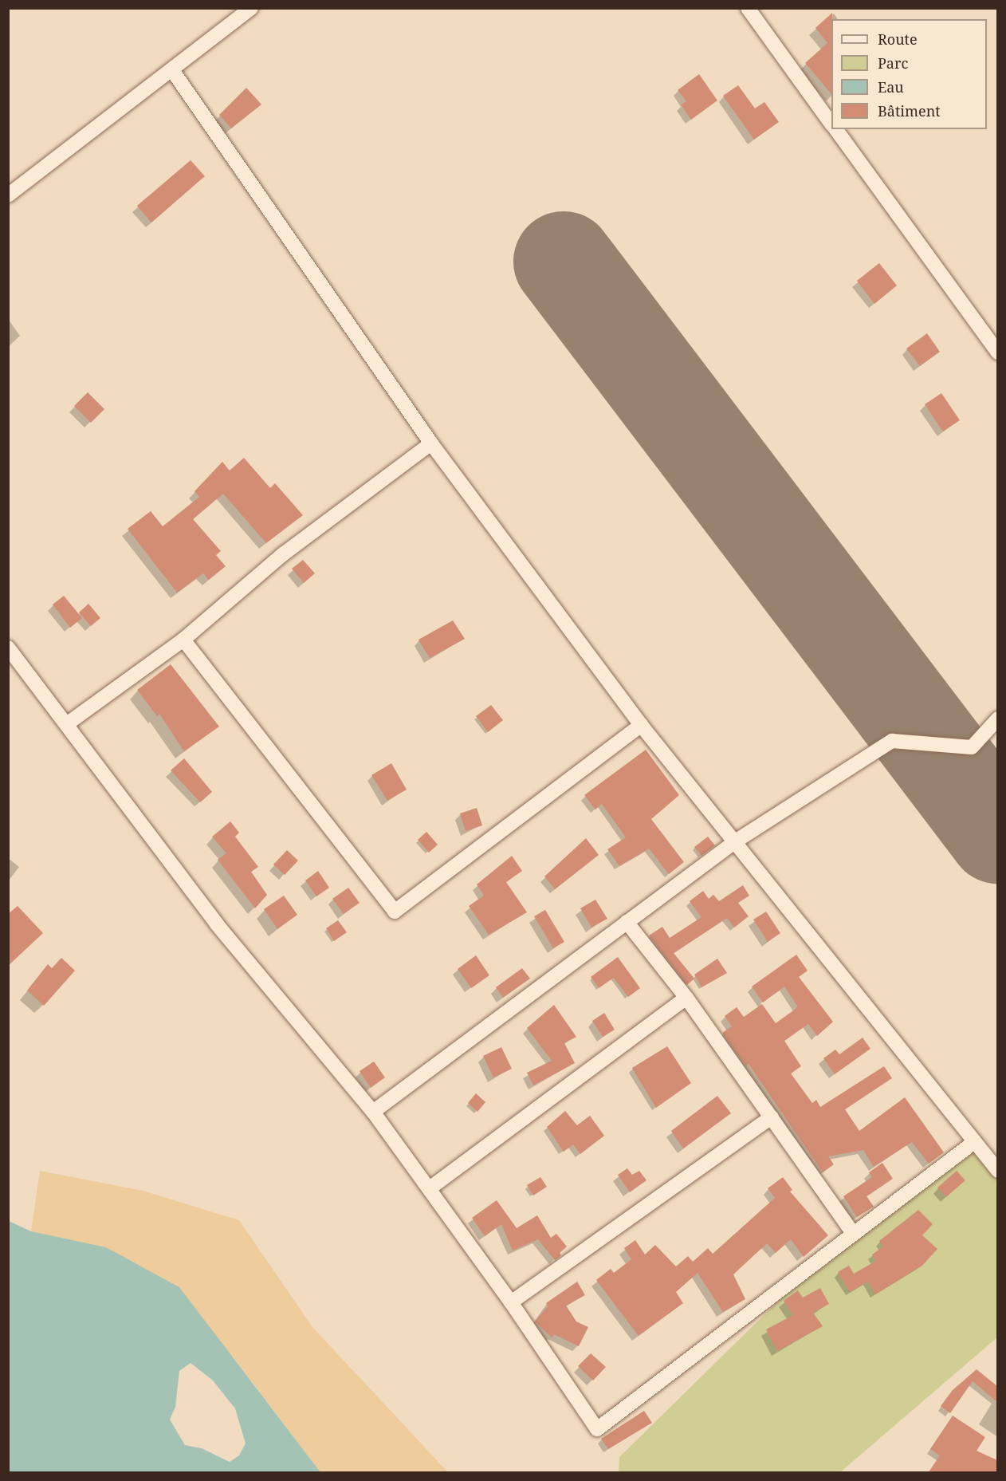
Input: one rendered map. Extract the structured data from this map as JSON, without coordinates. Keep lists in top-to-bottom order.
{
  "legend": [
    "Route",
    "Parc",
    "Eau",
    "Bâtiment"
  ]
}
